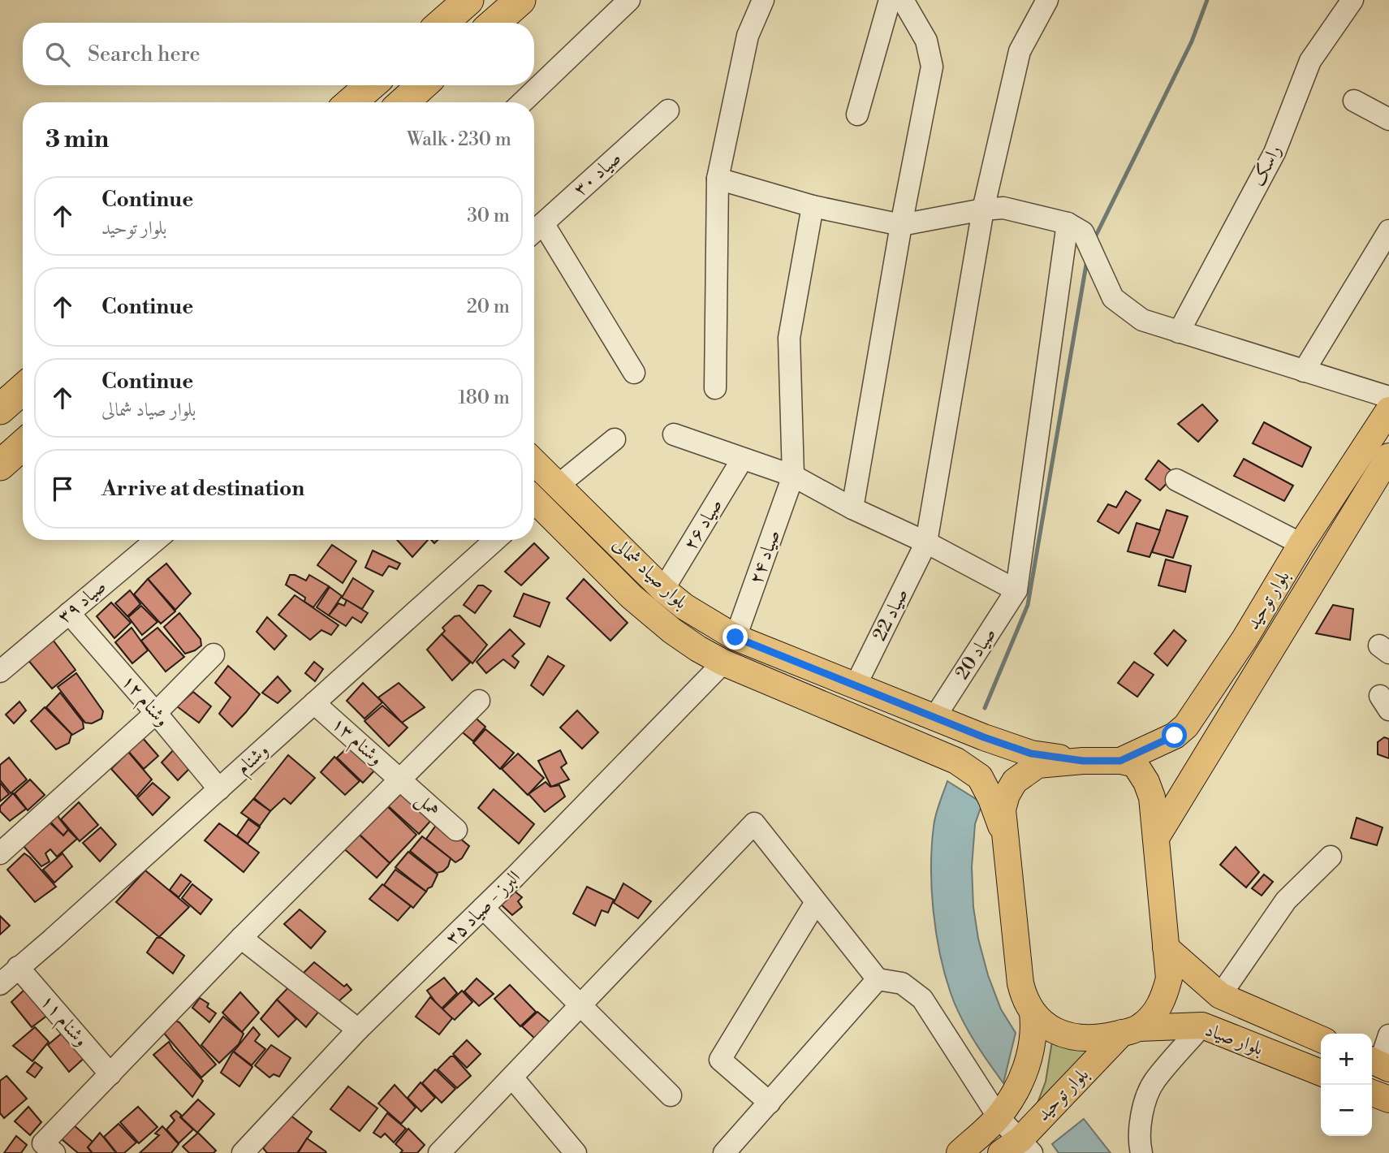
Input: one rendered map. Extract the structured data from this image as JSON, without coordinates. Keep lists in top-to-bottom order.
{
  "streets": {
    "main road": ["بلوار صیاد شمالی", "بلوار توحید", "بلوار صیاد"],
    "street": [
      "راسک",
      "صیاد ۳۰",
      "صیاد ۲۶",
      "صیاد ۲۴",
      "صیاد ۳۹",
      "صیاد 22",
      "صیاد 20",
      "وشنام ۱۲",
      "وشنام ۱۳",
      "وشنام",
      "همل",
      "البرز - صیاد ۳۵",
      "وشنام ۱۱"
    ]
  },
  "crossings": [
    ["صیاد ۲۶", "بلوار صیاد شمالی"],
    ["صیاد ۲۴", "بلوار صیاد شمالی"],
    ["بلوار صیاد شمالی", "صیاد 22"],
    ["بلوار صیاد شمالی", "صیاد 20"],
    ["بلوار صیاد شمالی", "البرز - صیاد ۳۵"],
    ["بلوار توحید", "بلوار صیاد"],
    ["صیاد ۳۹", "وشنام ۱۲"],
    ["وشنام ۱۲", "وشنام"],
    ["وشنام ۱۳", "وشنام"],
    ["وشنام ۱۳", "همل"],
    ["وشنام", "وشنام ۱۱"]
  ],
  "page": {
    "search": "Search here",
    "heading": ["3 min", "Walk · 230 m"],
    "list": [
      ["Continue", "بلوار توحید", "30 m"],
      ["Continue", "20 m"],
      ["Continue", "بلوار صیاد شمالی", "180 m"],
      "Arrive at destination"
    ],
    "map_buttons": ["+", "−"]
  }
}
